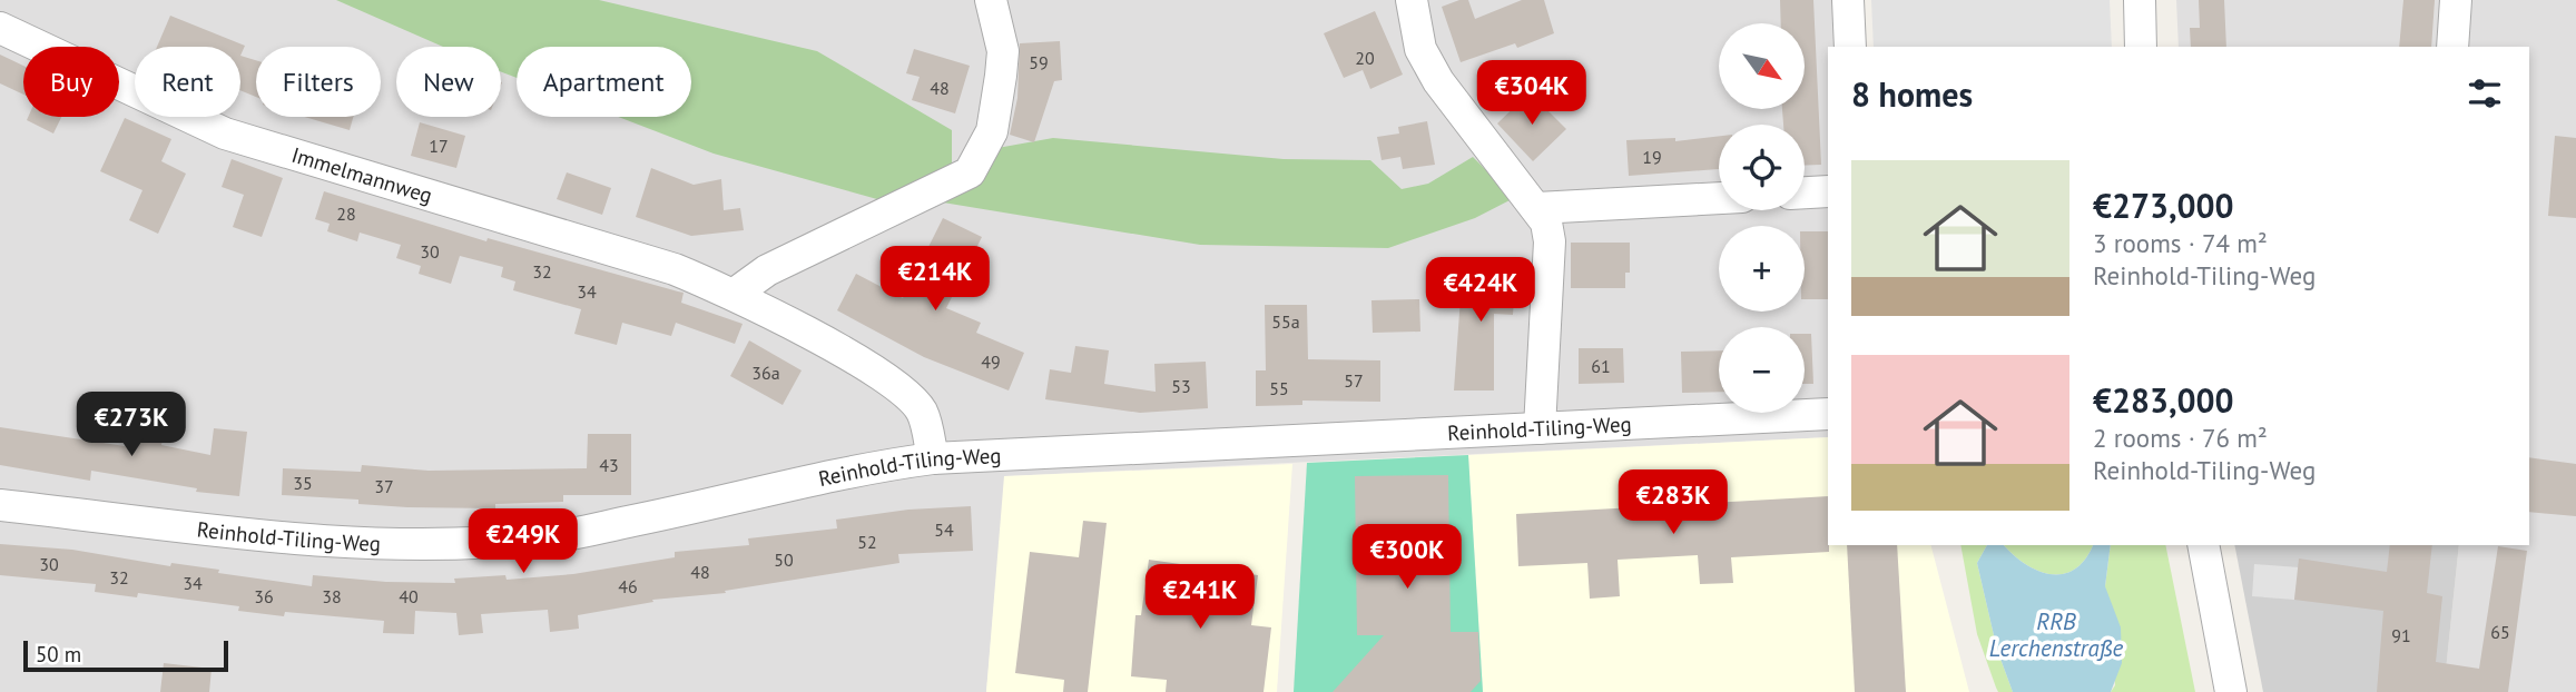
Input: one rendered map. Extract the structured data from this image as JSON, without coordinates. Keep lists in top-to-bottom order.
{
  "streets": {
    "street": ["Immelmannweg", "Reinhold-Tiling-Weg"]
  },
  "crossings": [
    ["Immelmannweg", "Reinhold-Tiling-Weg"]
  ],
  "water": ["RRB Lerchenstraße"],
  "house_numbers": [
    "20",
    "59",
    "48",
    "17",
    "19",
    "28",
    "30",
    "32",
    "34",
    "55a",
    "49",
    "61",
    "36a",
    "57",
    "53",
    "55",
    "43",
    "35",
    "37",
    "54",
    "52",
    "50",
    "30",
    "48",
    "32",
    "34",
    "46",
    "36",
    "38",
    "40",
    "65",
    "91"
  ],
  "scale_bar": "50 m",
  "north": "bottom right",
  "page": {
    "map_buttons": ["+", "−"],
    "chip": [
      "Buy",
      "Rent",
      "Filters",
      "New",
      "Apartment"
    ],
    "heading": "8 homes",
    "price": [
      "€304K",
      "€214K",
      "€424K",
      "€273K",
      "€283K",
      "€249K",
      "€300K",
      "€241K"
    ],
    "list": [
      {
        "name": "€273,000",
        "note": "3 rooms · 74 m² · Reinhold-Tiling-Weg"
      },
      {
        "name": "€283,000",
        "note": "2 rooms · 76 m² · Reinhold-Tiling-Weg"
      }
    ],
    "scale": "50 m"
  }
}
